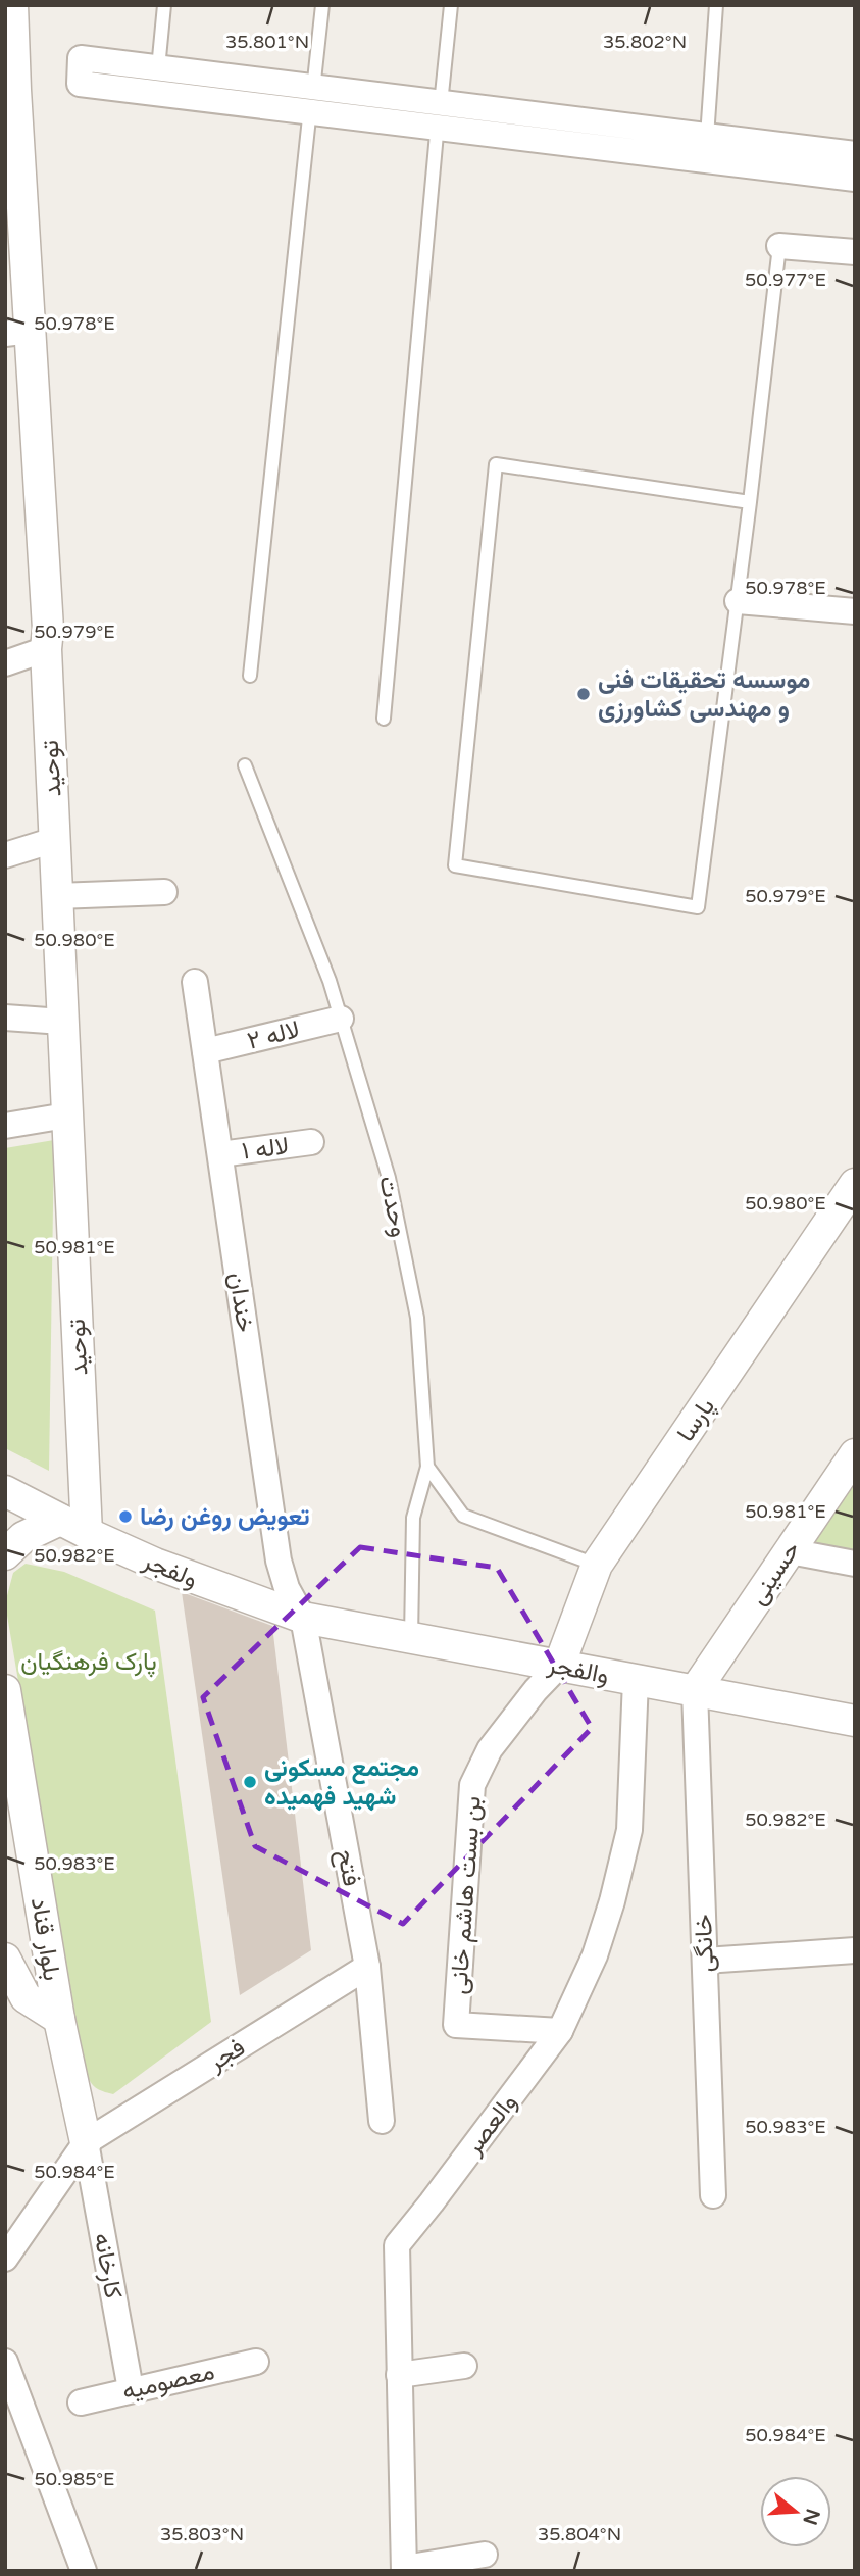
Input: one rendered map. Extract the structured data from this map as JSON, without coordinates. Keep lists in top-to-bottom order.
{
  "streets": {
    "street": [
      "توحید",
      "لاله ۲",
      "لاله ۱",
      "خندان",
      "پارسا",
      "ولفجر",
      "حسینی",
      "والفجر",
      "فتح",
      "بن بست هاشم خانی",
      "بلوار قناد",
      "خانگی",
      "فجر",
      "والعصر",
      "کارخانه",
      "معصومیه"
    ],
    "lane": ["وحدت"]
  },
  "crossings": [
    ["توحید", "ولفجر"],
    ["لاله ۲", "وحدت"],
    ["لاله ۲", "خندان"],
    ["لاله ۱", "خندان"],
    ["خندان", "ولفجر"],
    ["خندان", "والفجر"],
    ["خندان", "فتح"],
    ["پارسا", "والفجر"],
    ["پارسا", "بن بست هاشم خانی"],
    ["ولفجر", "والفجر"],
    ["ولفجر", "فتح"],
    ["حسینی", "والفجر"],
    ["حسینی", "خانگی"],
    ["والفجر", "فتح"],
    ["والفجر", "بن بست هاشم خانی"],
    ["والفجر", "خانگی"],
    ["والفجر", "والعصر"],
    ["فتح", "فجر"],
    ["بن بست هاشم خانی", "والعصر"],
    ["بلوار قناد", "فجر"],
    ["بلوار قناد", "کارخانه"],
    ["فجر", "کارخانه"],
    ["کارخانه", "معصومیه"]
  ],
  "parks": ["پارک فرهنگیان"],
  "places": ["موسسه تحقیقات فنی و مهندسی کشاورزی", "تعویض روغن رضا", "مجتمع مسکونی شهید فهمیده"],
  "north": "right",
  "coordinates": [
    "35.801°N",
    "35.802°N",
    "50.977°E",
    "50.978°E",
    "50.979°E",
    "50.980°E",
    "50.981°E",
    "50.982°E",
    "50.983°E",
    "50.984°E",
    "50.985°E",
    "35.803°N",
    "35.804°N"
  ]
}
